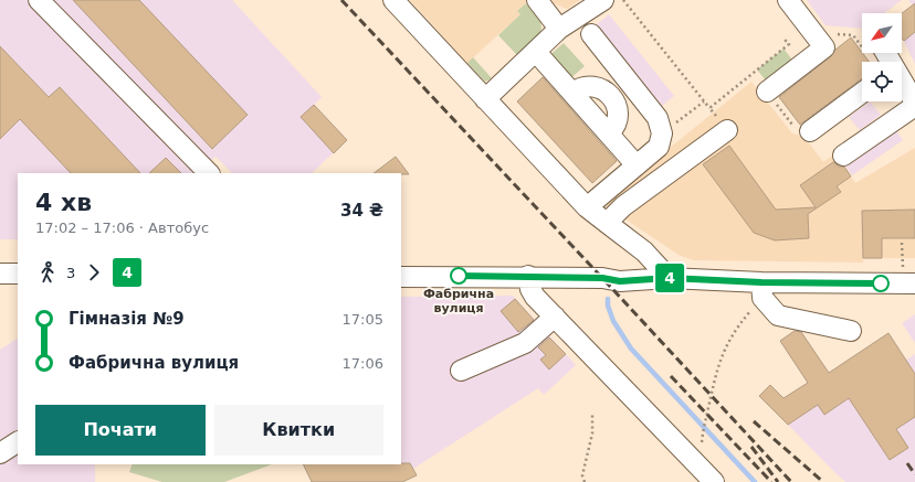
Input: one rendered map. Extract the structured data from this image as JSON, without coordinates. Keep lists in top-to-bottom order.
{
  "places": ["Фабрична вулиця"],
  "lines": ["bus line 4"],
  "north": "bottom left",
  "page": {
    "on_map": "4",
    "heading": ["4 хв", "17:02 – 17:06 · Автобус", "34 ₴"],
    "legs": ["3", "4"],
    "list": [
      {
        "name": "Гімназія №9",
        "value": "17:05"
      },
      {
        "name": "Фабрична вулиця",
        "value": "17:06"
      }
    ],
    "buttons": ["Почати", "Квитки"]
  }
}
